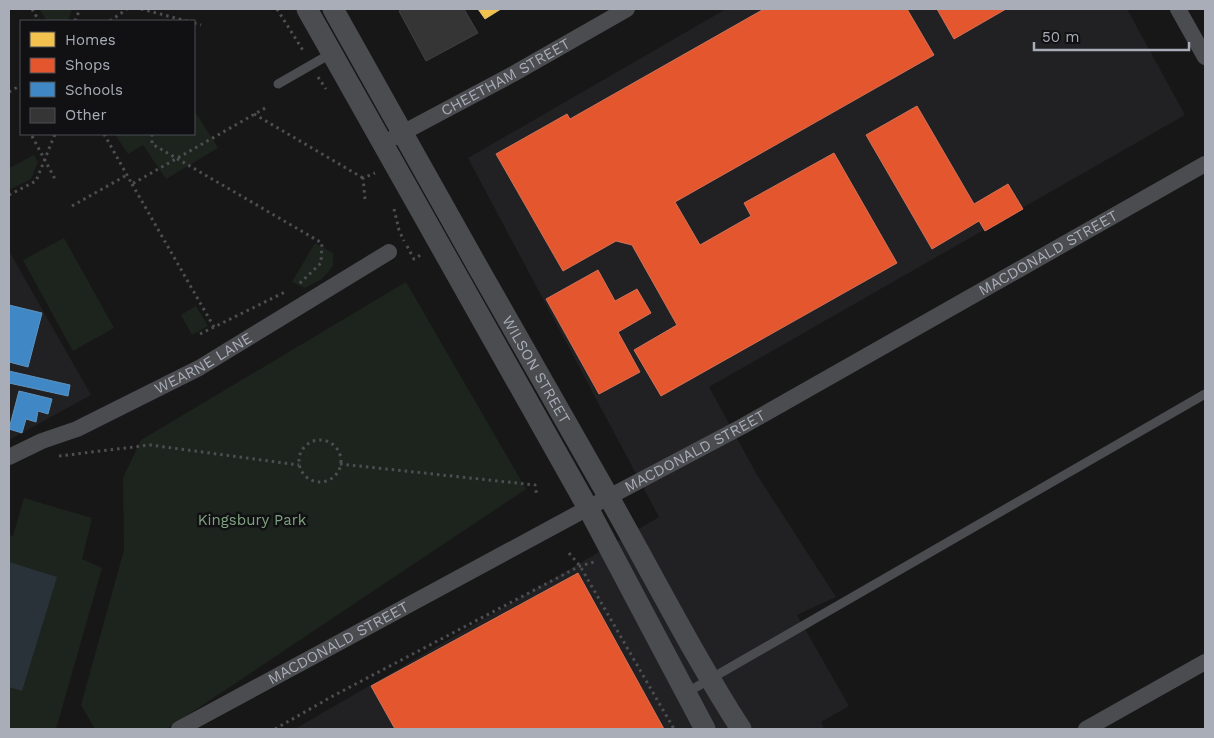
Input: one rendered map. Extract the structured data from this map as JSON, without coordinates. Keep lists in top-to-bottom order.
{
  "streets": {
    "street": [
      "CHEETHAM STREET",
      "MACDONALD STREET",
      "WEARNE LANE",
      "WILSON STREET"
    ]
  },
  "crossings": [
    ["CHEETHAM STREET", "WILSON STREET"],
    ["MACDONALD STREET", "WILSON STREET"]
  ],
  "parks": ["Kingsbury Park"],
  "legend": [
    "Homes",
    "Shops",
    "Schools",
    "Other"
  ],
  "scale_bar": "50 m"
}
